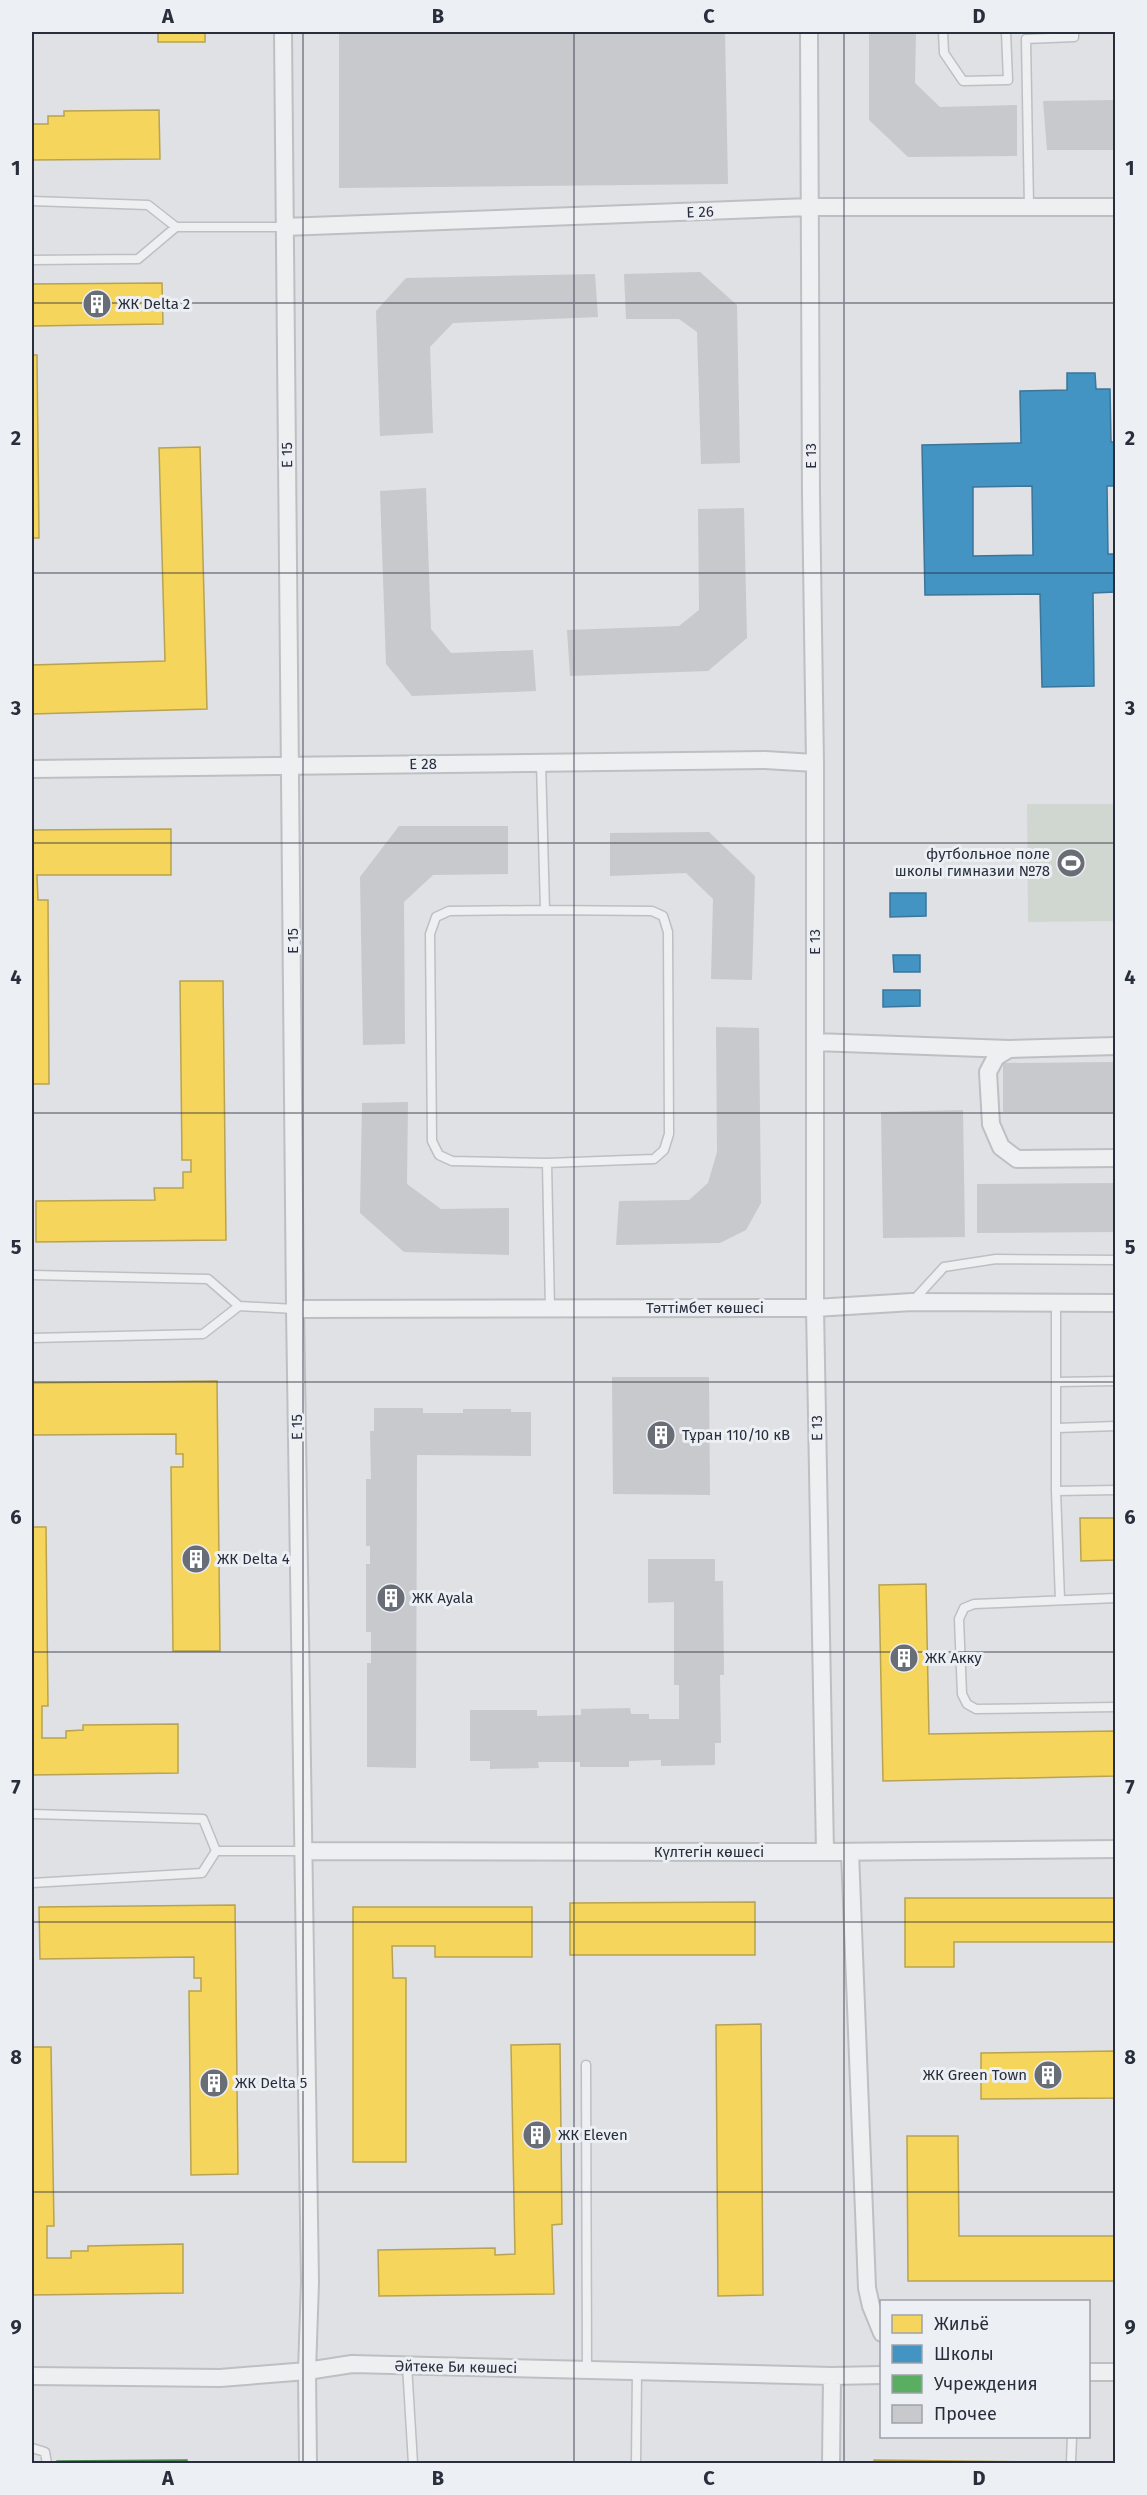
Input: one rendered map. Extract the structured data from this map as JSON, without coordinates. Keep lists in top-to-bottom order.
{
  "streets": {
    "street": [
      "E 26",
      "E 15",
      "E 13",
      "E 28",
      "Тәттімбет көшесі",
      "Күлтегін көшесі",
      "Әйтеке Би көшесі"
    ]
  },
  "crossings": [
    ["E 26", "E 15"],
    ["E 26", "E 13"],
    ["E 15", "E 28"],
    ["E 15", "Тәттімбет көшесі"],
    ["E 15", "Күлтегін көшесі"],
    ["E 15", "Әйтеке Би көшесі"],
    ["E 13", "E 28"],
    ["E 13", "Тәттімбет көшесі"],
    ["E 13", "Күлтегін көшесі"]
  ],
  "places": {
    "building": [
      "ЖК Delta 2",
      "Тұран 110/10 кВ",
      "ЖК Delta 4",
      "ЖК Ayala",
      "ЖК Акку",
      "ЖК Green Town",
      "ЖК Delta 5",
      "ЖК Eleven"
    ],
    "sports": ["футбольное поле школы гимназии №78"]
  },
  "legend": [
    "Жильё",
    "Школы",
    "Учреждения",
    "Прочее"
  ],
  "grid": {
    "columns": [
      "A",
      "B",
      "C",
      "D"
    ],
    "rows": [
      "1",
      "2",
      "3",
      "4",
      "5",
      "6",
      "7",
      "8",
      "9"
    ]
  }
}
